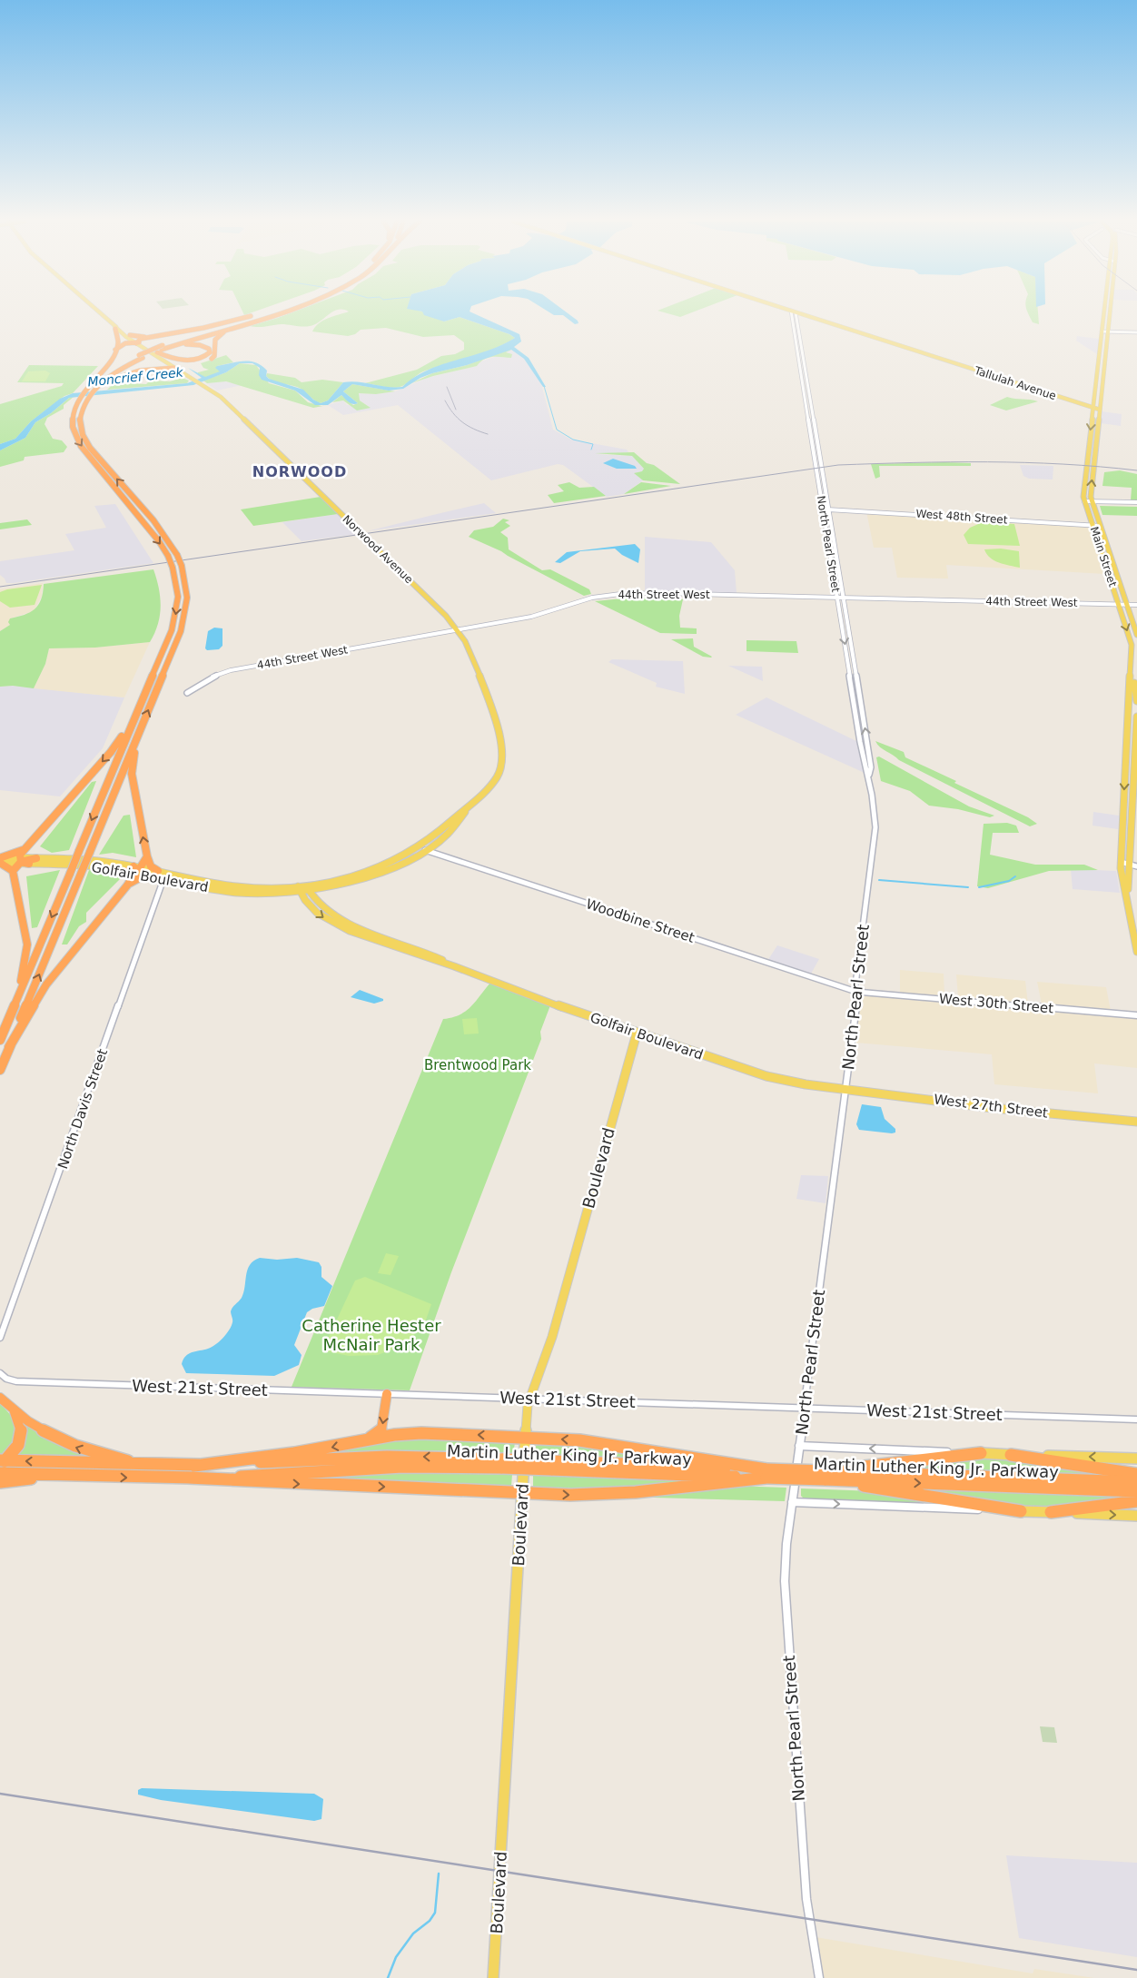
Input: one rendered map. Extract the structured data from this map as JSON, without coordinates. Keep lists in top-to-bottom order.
{
  "streets": {
    "highway": ["Martin Luther King Jr. Parkway"],
    "main road": [
      "Tallulah Avenue",
      "Norwood Avenue",
      "Main Street",
      "Golfair Boulevard",
      "West 27th Street",
      "Boulevard"
    ],
    "street": [
      "West 48th Street",
      "North Pearl Street",
      "44th Street West",
      "Woodbine Street",
      "West 30th Street",
      "North Davis Street",
      "West 21st Street"
    ]
  },
  "crossings": [
    ["Tallulah Avenue", "Main Street"],
    ["West 48th Street", "North Pearl Street"],
    ["West 48th Street", "Main Street"],
    ["North Pearl Street", "44th Street West"],
    ["North Pearl Street", "Golfair Boulevard"],
    ["North Pearl Street", "Woodbine Street"],
    ["North Pearl Street", "West 30th Street"],
    ["North Pearl Street", "West 27th Street"],
    ["North Pearl Street", "West 21st Street"],
    ["Norwood Avenue", "44th Street West"],
    ["Main Street", "44th Street West"],
    ["Golfair Boulevard", "West 27th Street"],
    ["Golfair Boulevard", "North Davis Street"],
    ["Golfair Boulevard", "Boulevard"],
    ["Woodbine Street", "West 30th Street"],
    ["Boulevard", "West 21st Street"]
  ],
  "districts": ["NORWOOD"],
  "water": ["Moncrief Creek"],
  "parks": ["Brentwood Park", "Catherine Hester McNair Park"]
}
